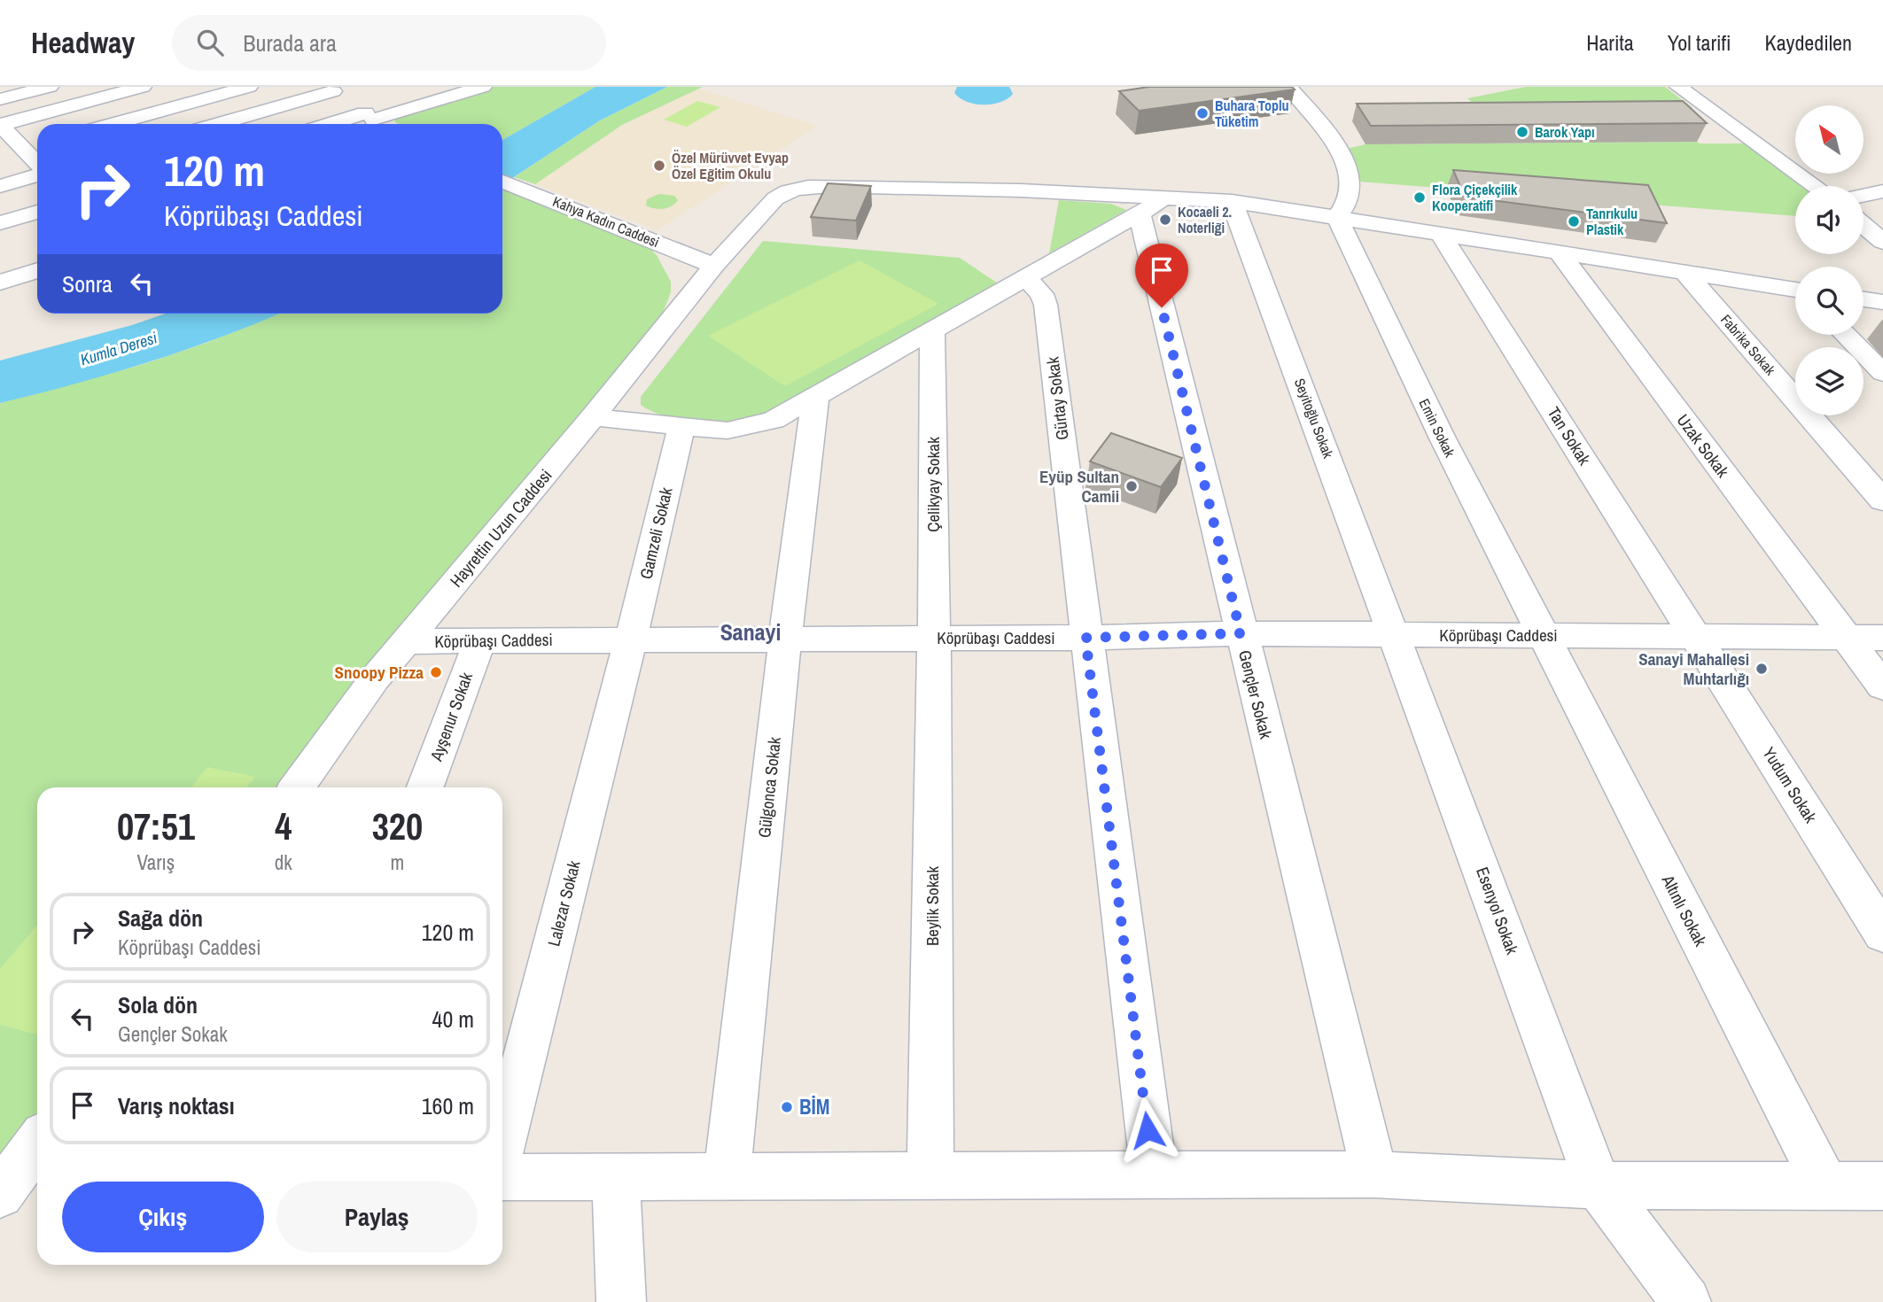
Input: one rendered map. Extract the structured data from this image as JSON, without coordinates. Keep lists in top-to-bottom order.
{
  "streets": {
    "street": [
      "Kahya Kadın Caddesi",
      "Fabrika Sokak",
      "Gürtay Sokak",
      "Seyitoğlu Sokak",
      "Emin Sokak",
      "Tan Sokak",
      "Uzak Sokak",
      "Çelikyay Sokak",
      "Hayrettin Uzun Caddesi",
      "Gamzeli Sokak",
      "Köprübaşı Caddesi",
      "Gençler Sokak",
      "Ayşenur Sokak",
      "Yudum Sokak",
      "Gülgonca Sokak",
      "Lalezar Sokak",
      "Beylik Sokak",
      "Esenyol Sokak",
      "Altınlı Sokak"
    ]
  },
  "crossings": [
    ["Kahya Kadın Caddesi", "Hayrettin Uzun Caddesi"],
    ["Fabrika Sokak", "Hayrettin Uzun Caddesi"],
    ["Gürtay Sokak", "Köprübaşı Caddesi"],
    ["Seyitoğlu Sokak", "Hayrettin Uzun Caddesi"],
    ["Seyitoğlu Sokak", "Köprübaşı Caddesi"],
    ["Seyitoğlu Sokak", "Esenyol Sokak"],
    ["Emin Sokak", "Hayrettin Uzun Caddesi"],
    ["Emin Sokak", "Köprübaşı Caddesi"],
    ["Emin Sokak", "Altınlı Sokak"],
    ["Tan Sokak", "Hayrettin Uzun Caddesi"],
    ["Tan Sokak", "Köprübaşı Caddesi"],
    ["Tan Sokak", "Yudum Sokak"],
    ["Uzak Sokak", "Hayrettin Uzun Caddesi"],
    ["Uzak Sokak", "Köprübaşı Caddesi"],
    ["Çelikyay Sokak", "Köprübaşı Caddesi"],
    ["Çelikyay Sokak", "Beylik Sokak"],
    ["Hayrettin Uzun Caddesi", "Köprübaşı Caddesi"],
    ["Hayrettin Uzun Caddesi", "Gençler Sokak"],
    ["Gamzeli Sokak", "Köprübaşı Caddesi"],
    ["Gamzeli Sokak", "Lalezar Sokak"],
    ["Köprübaşı Caddesi", "Gençler Sokak"],
    ["Köprübaşı Caddesi", "Ayşenur Sokak"],
    ["Köprübaşı Caddesi", "Yudum Sokak"],
    ["Köprübaşı Caddesi", "Gülgonca Sokak"],
    ["Köprübaşı Caddesi", "Lalezar Sokak"],
    ["Köprübaşı Caddesi", "Beylik Sokak"],
    ["Köprübaşı Caddesi", "Esenyol Sokak"],
    ["Köprübaşı Caddesi", "Altınlı Sokak"]
  ],
  "districts": ["Sanayi"],
  "water": ["Kumla Deresi"],
  "places": [
    "Buhara Toplu Tüketim",
    "Barok Yapı",
    "Özel Mürüvvet Evyap Özel Eğitim Okulu",
    "Flora Çiçekçilik Kooperatifi",
    "Kocaeli 2. Noterliği",
    "Tanrıkulu Plastik",
    "Eyüp Sultan Camii",
    "Sanayi Mahallesi Muhtarlığı",
    "Snoopy Pizza",
    "BİM"
  ],
  "north": "top left",
  "page": {
    "header": "Headway",
    "search": "Burada ara",
    "nav": ["Harita", "Yol tarifi", "Kaydedilen"],
    "turn": ["120 m", "Köprübaşı Caddesi"],
    "then": "Sonra",
    "eta": [
      "07:51",
      "Varış",
      "4",
      "dk",
      "320",
      "m"
    ],
    "list": [
      {
        "name": "Sağa dön",
        "note": "Köprübaşı Caddesi",
        "value": "120 m"
      },
      {
        "name": "Sola dön",
        "note": "Gençler Sokak",
        "value": "40 m"
      },
      {
        "name": "Varış noktası",
        "value": "160 m"
      }
    ],
    "buttons": ["Çıkış", "Paylaş"]
  }
}
